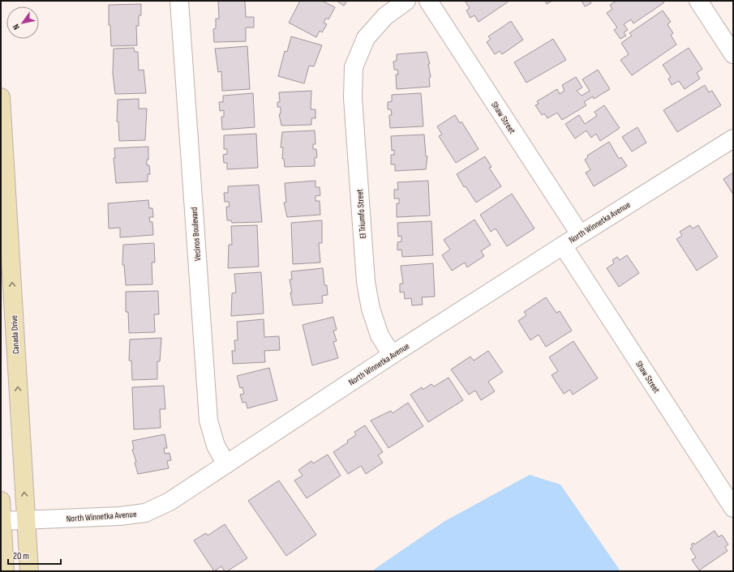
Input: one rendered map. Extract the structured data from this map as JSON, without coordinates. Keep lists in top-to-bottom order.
{
  "streets": {
    "street": [
      "Shaw Street",
      "El Triumfo Street",
      "North Winnetka Avenue",
      "Vecinos Boulevard",
      "Canada Drive"
    ]
  },
  "crossings": [
    ["Shaw Street", "North Winnetka Avenue"],
    ["El Triumfo Street", "North Winnetka Avenue"],
    ["North Winnetka Avenue", "Vecinos Boulevard"],
    ["North Winnetka Avenue", "Canada Drive"]
  ],
  "one_way": ["Canada Drive"],
  "scale_bar": "20 m",
  "north": "bottom left"
}
